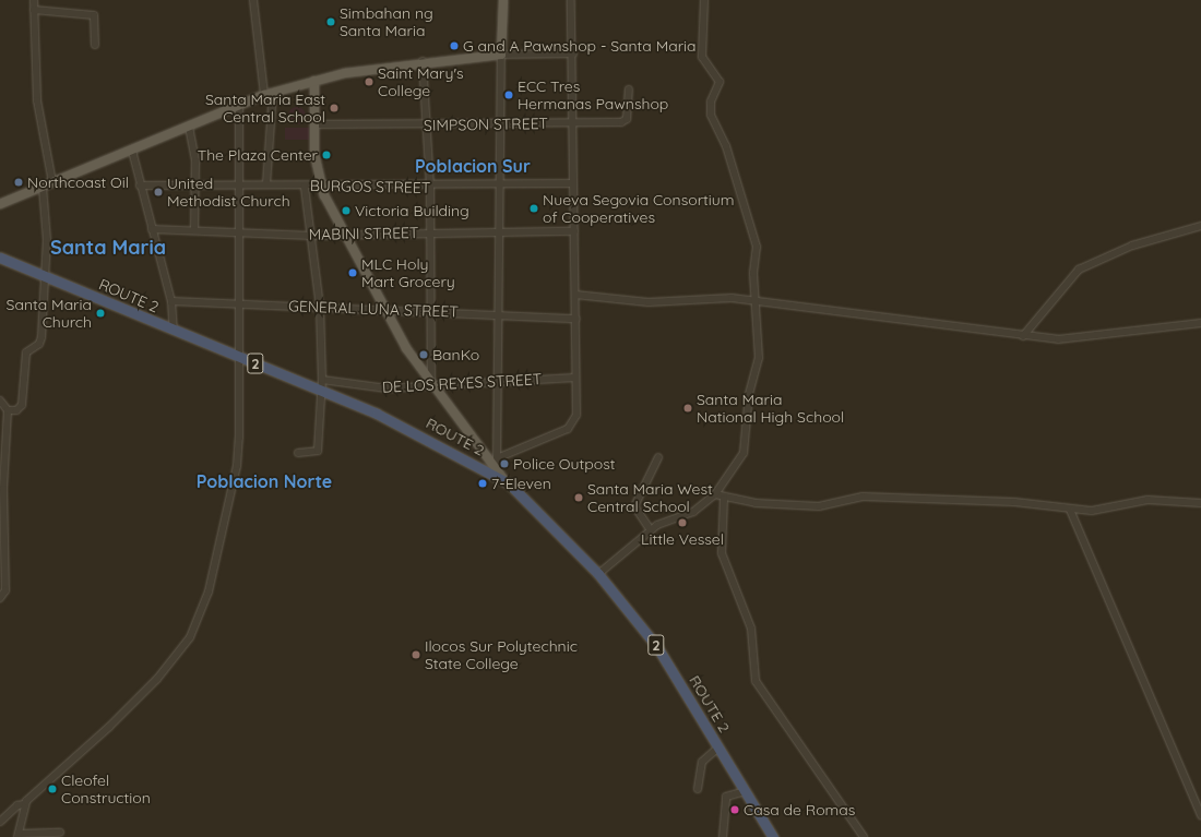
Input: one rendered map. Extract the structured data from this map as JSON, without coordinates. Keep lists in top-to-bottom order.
{
  "streets": {
    "highway": ["ROUTE 2", "2"],
    "street": [
      "SIMPSON STREET",
      "BURGOS STREET",
      "MABINI STREET",
      "GENERAL LUNA STREET",
      "DE LOS REYES STREET"
    ]
  },
  "crossings": [
    ["ROUTE 2", "DE LOS REYES STREET"]
  ],
  "districts": ["Poblacion Sur", "Santa Maria", "Poblacion Norte"],
  "places": [
    "Simbahan ng Santa Maria",
    "G and A Pawnshop - Santa Maria",
    "Saint Mary's College",
    "ECC Tres Hermanas Pawnshop",
    "Santa Maria East Central School",
    "The Plaza Center",
    "Northcoast Oil",
    "United Methodist Church",
    "Nueva Segovia Consortium of Cooperatives",
    "Victoria Building",
    "MLC Holy Mart Grocery",
    "Santa Maria Church",
    "BanKo",
    "Santa Maria National High School",
    "Police Outpost",
    "7-Eleven",
    "Santa Maria West Central School",
    "Little Vessel",
    "Ilocos Sur Polytechnic State College",
    "Cleofel Construction",
    "Casa de Romas"
  ]
}
